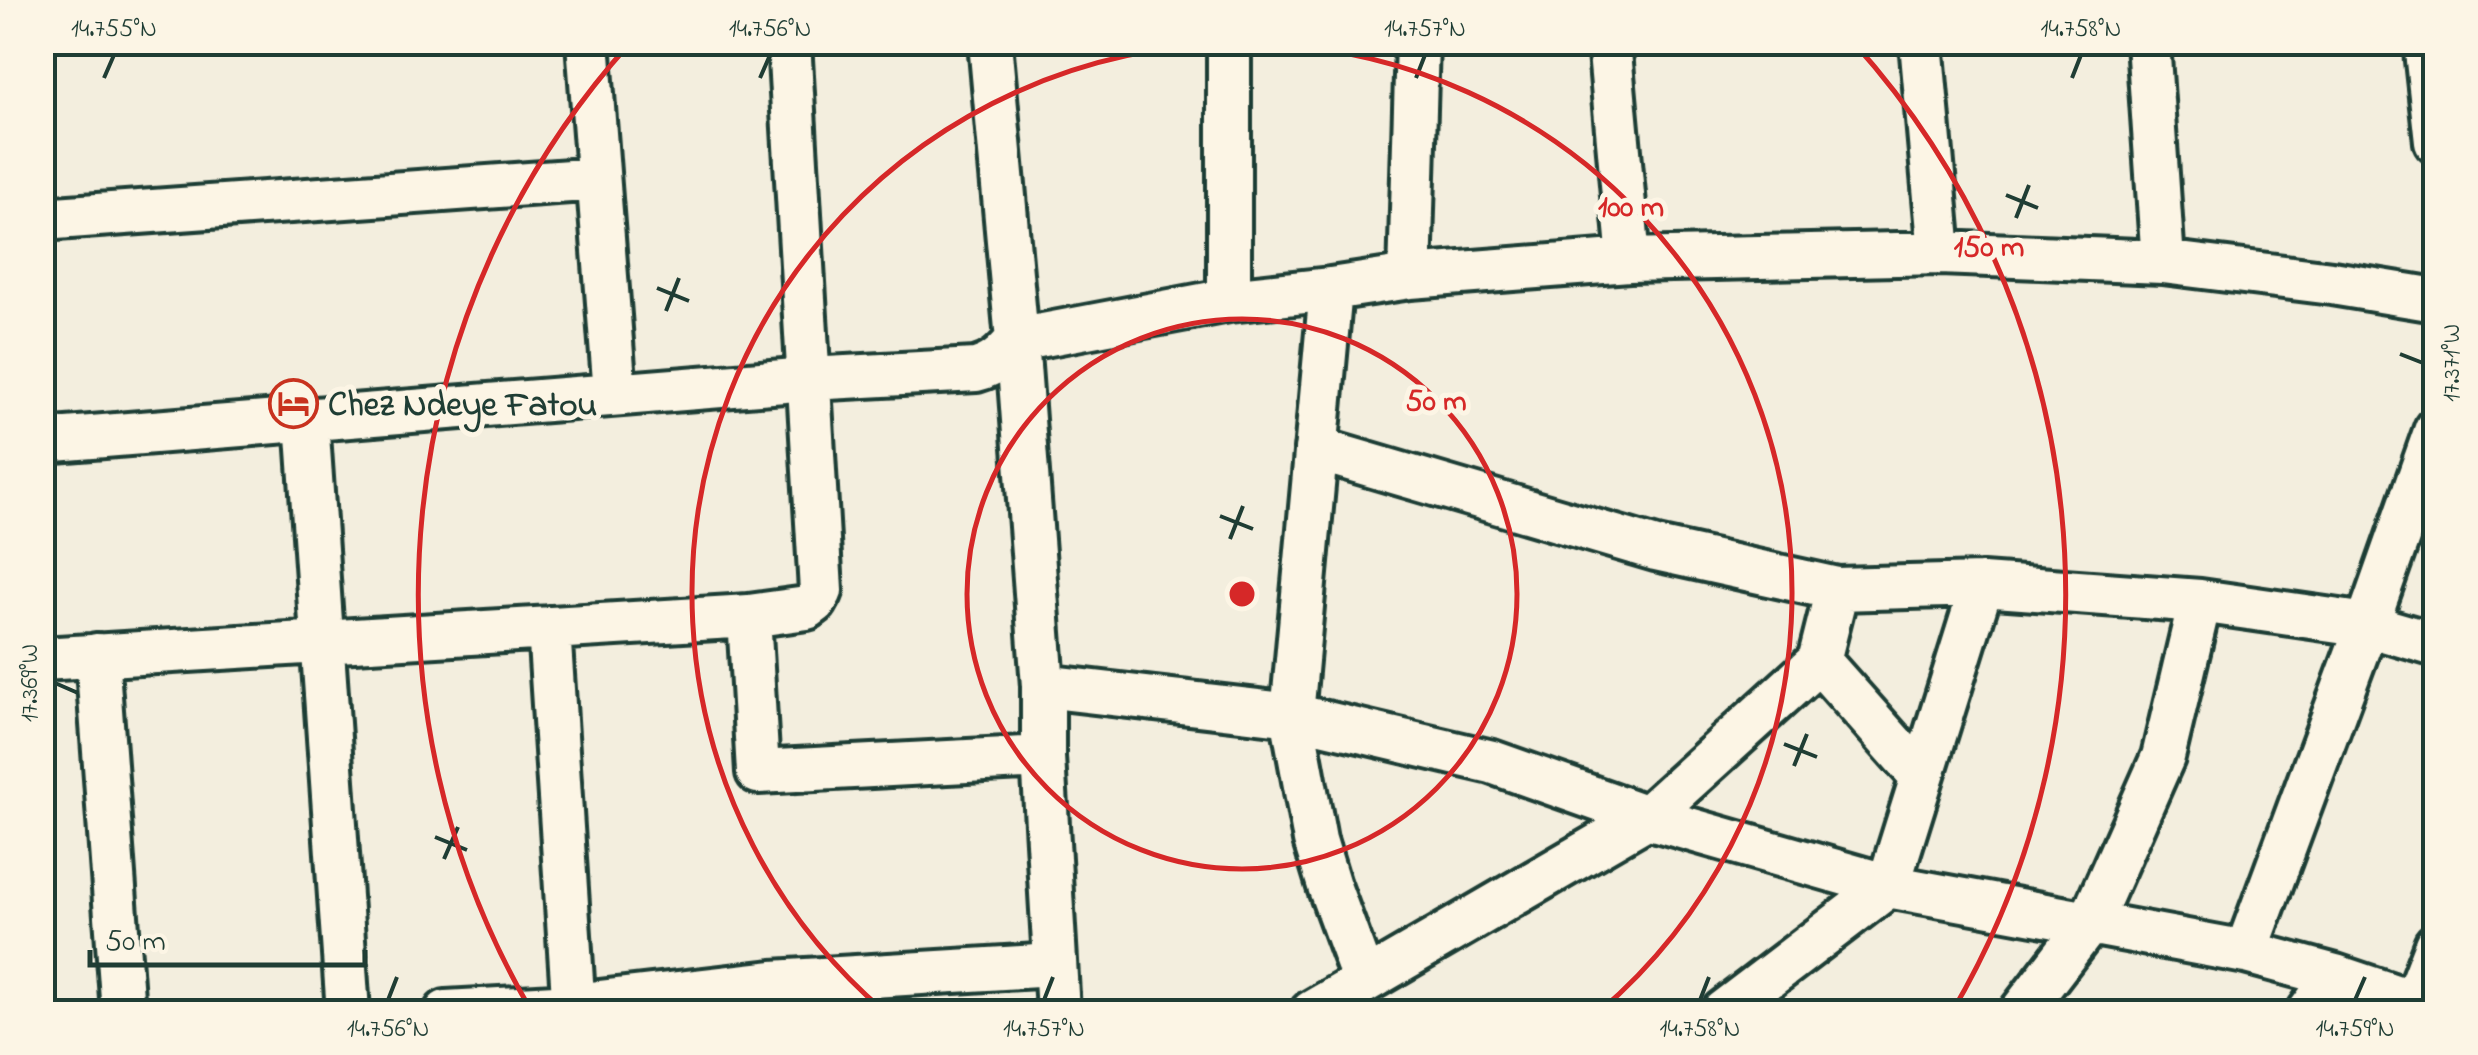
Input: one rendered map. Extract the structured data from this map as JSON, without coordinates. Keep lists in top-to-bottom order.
{
  "places": {
    "hotel": ["Chez Ndeye Fatou"]
  },
  "scale_bar": "50 m",
  "coordinates": [
    "14.755°N",
    "14.756°N",
    "14.757°N",
    "14.758°N",
    "17.371°W",
    "17.369°W",
    "14.759°N"
  ],
  "rings": ["100 m", "150 m", "50 m"]
}
